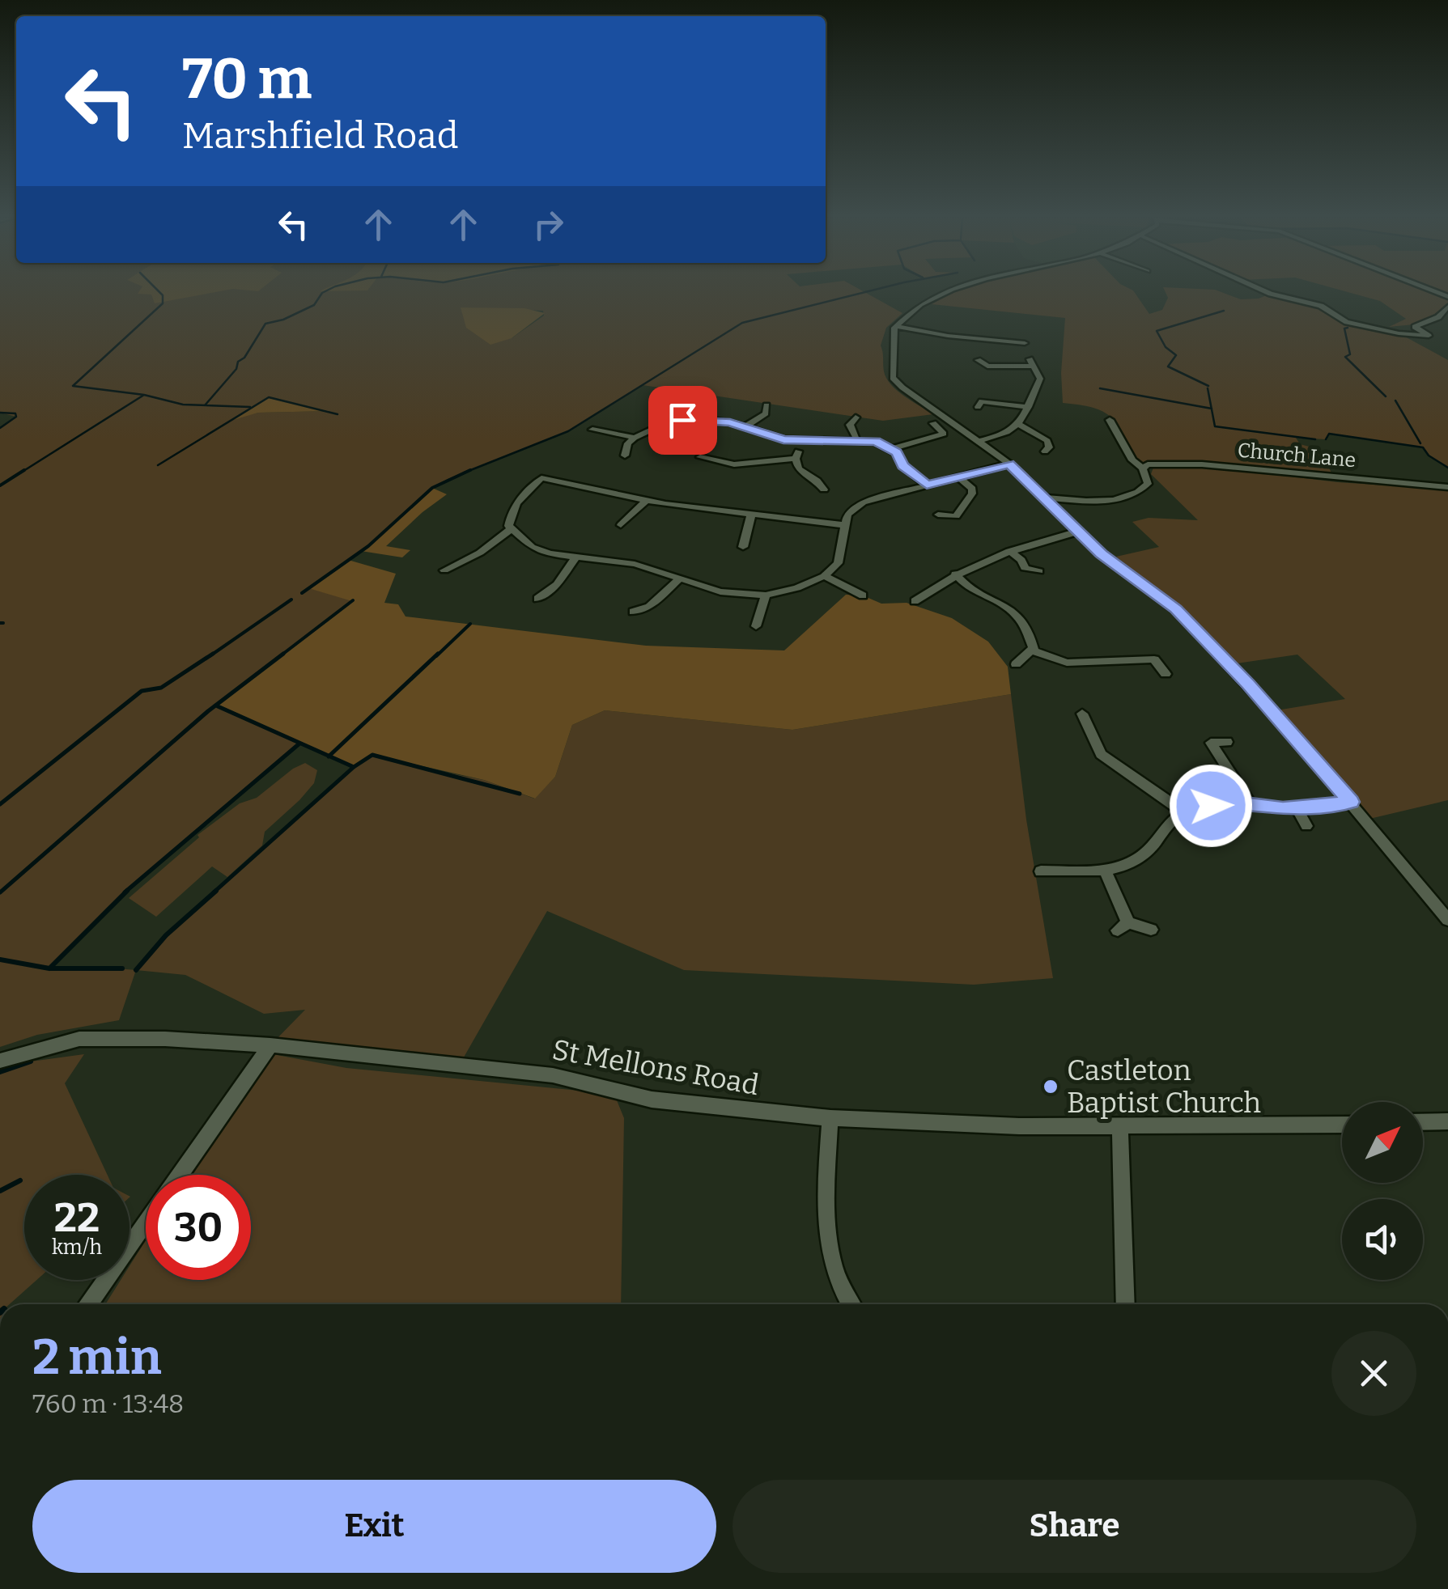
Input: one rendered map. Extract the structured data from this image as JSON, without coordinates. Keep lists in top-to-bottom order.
{
  "streets": {
    "street": ["Church Lane", "St Mellons Road"]
  },
  "places": ["Castleton Baptist Church"],
  "north": "top right",
  "page": {
    "turn": ["70 m", "Marshfield Road"],
    "speed": "22 km/h",
    "limit": "30",
    "heading": ["2 min", "760 m · 13:48"],
    "buttons": ["Exit", "Share"]
  }
}
